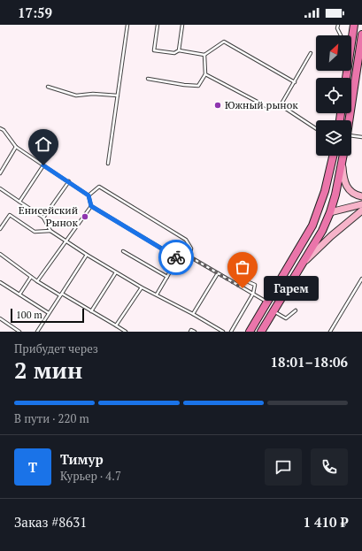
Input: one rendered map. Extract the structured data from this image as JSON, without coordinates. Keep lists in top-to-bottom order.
{
  "places": ["Южный рынок", "Енисейский Рынок", "Гарем"],
  "scale_bar": "100 m",
  "north": "top right",
  "page": {
    "status": "17:59",
    "bubble": "Гарем",
    "scale": "100 m",
    "heading": ["2 мин", "Прибудет через", "18:01–18:06"],
    "panel": [
      "Тимур",
      "Курьер · 4.7",
      "Заказ #8631",
      "1 410 ₽"
    ],
    "bar": "В пути · 220 m",
    "round": "Т"
  }
}
